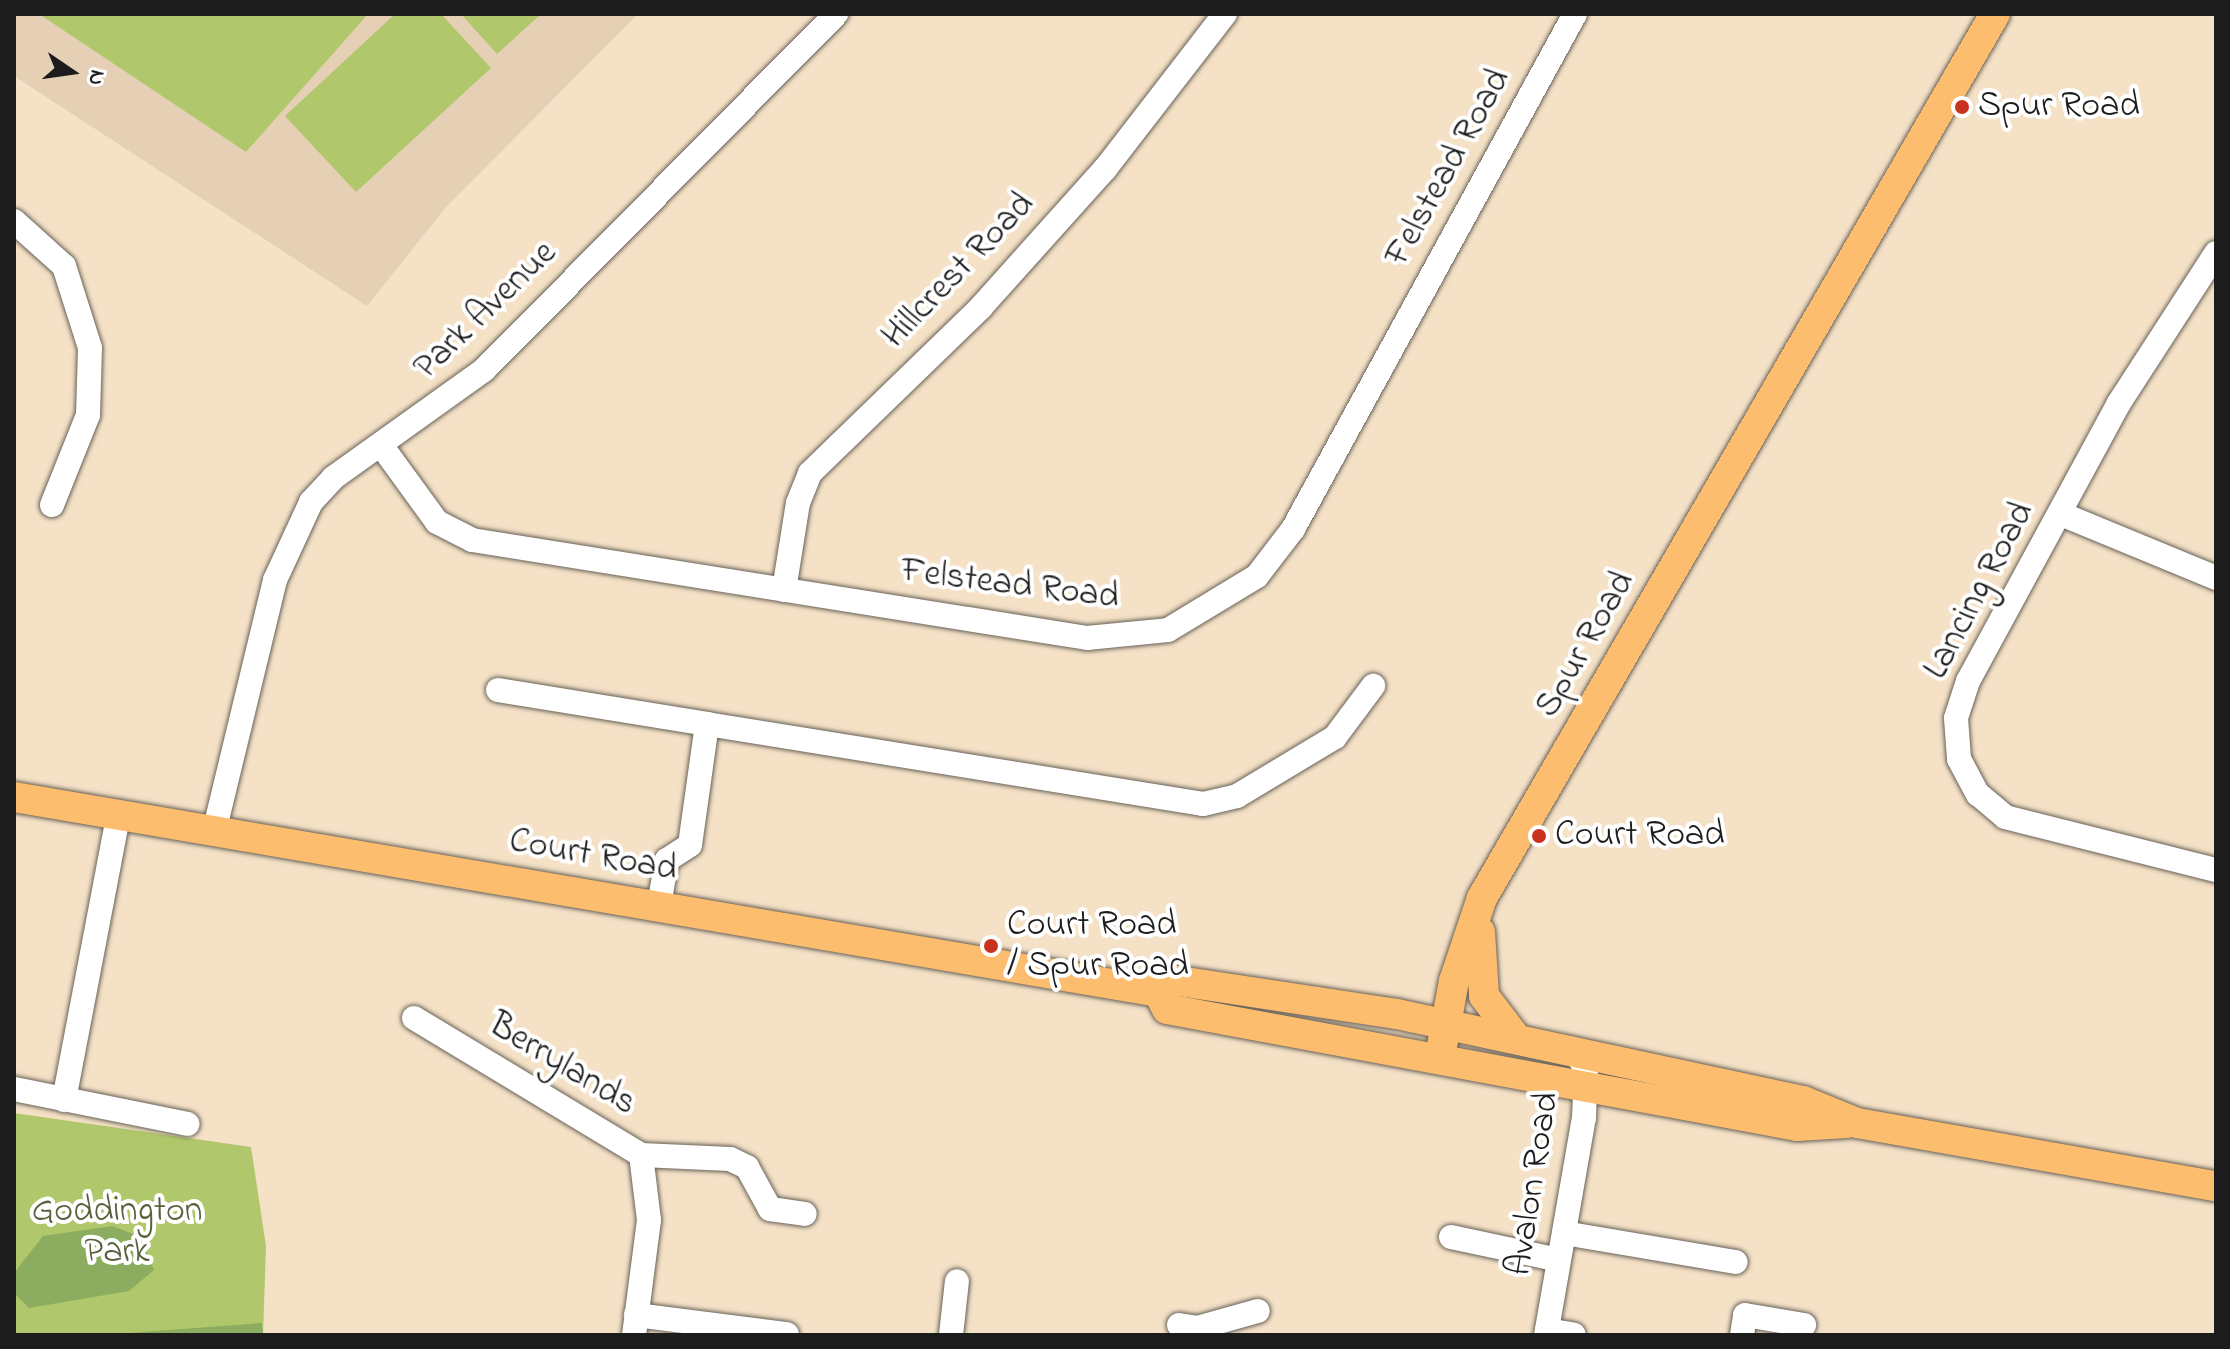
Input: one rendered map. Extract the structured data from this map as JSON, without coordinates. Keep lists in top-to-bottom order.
{
  "streets": {
    "main road": ["Spur Road", "Court Road"],
    "street": [
      "Felstead Road",
      "Hillcrest Road",
      "Park Avenue",
      "Lancing Road",
      "Berrylands",
      "Avalon Road"
    ]
  },
  "crossings": [
    ["Felstead Road", "Hillcrest Road"],
    ["Felstead Road", "Park Avenue"],
    ["Park Avenue", "Court Road"],
    ["Spur Road", "Court Road"],
    ["Court Road", "Avalon Road"]
  ],
  "parks": ["Goddington Park"],
  "places": ["Spur Road", "Court Road", "Court Road / Spur Road"],
  "north": "right"
}
